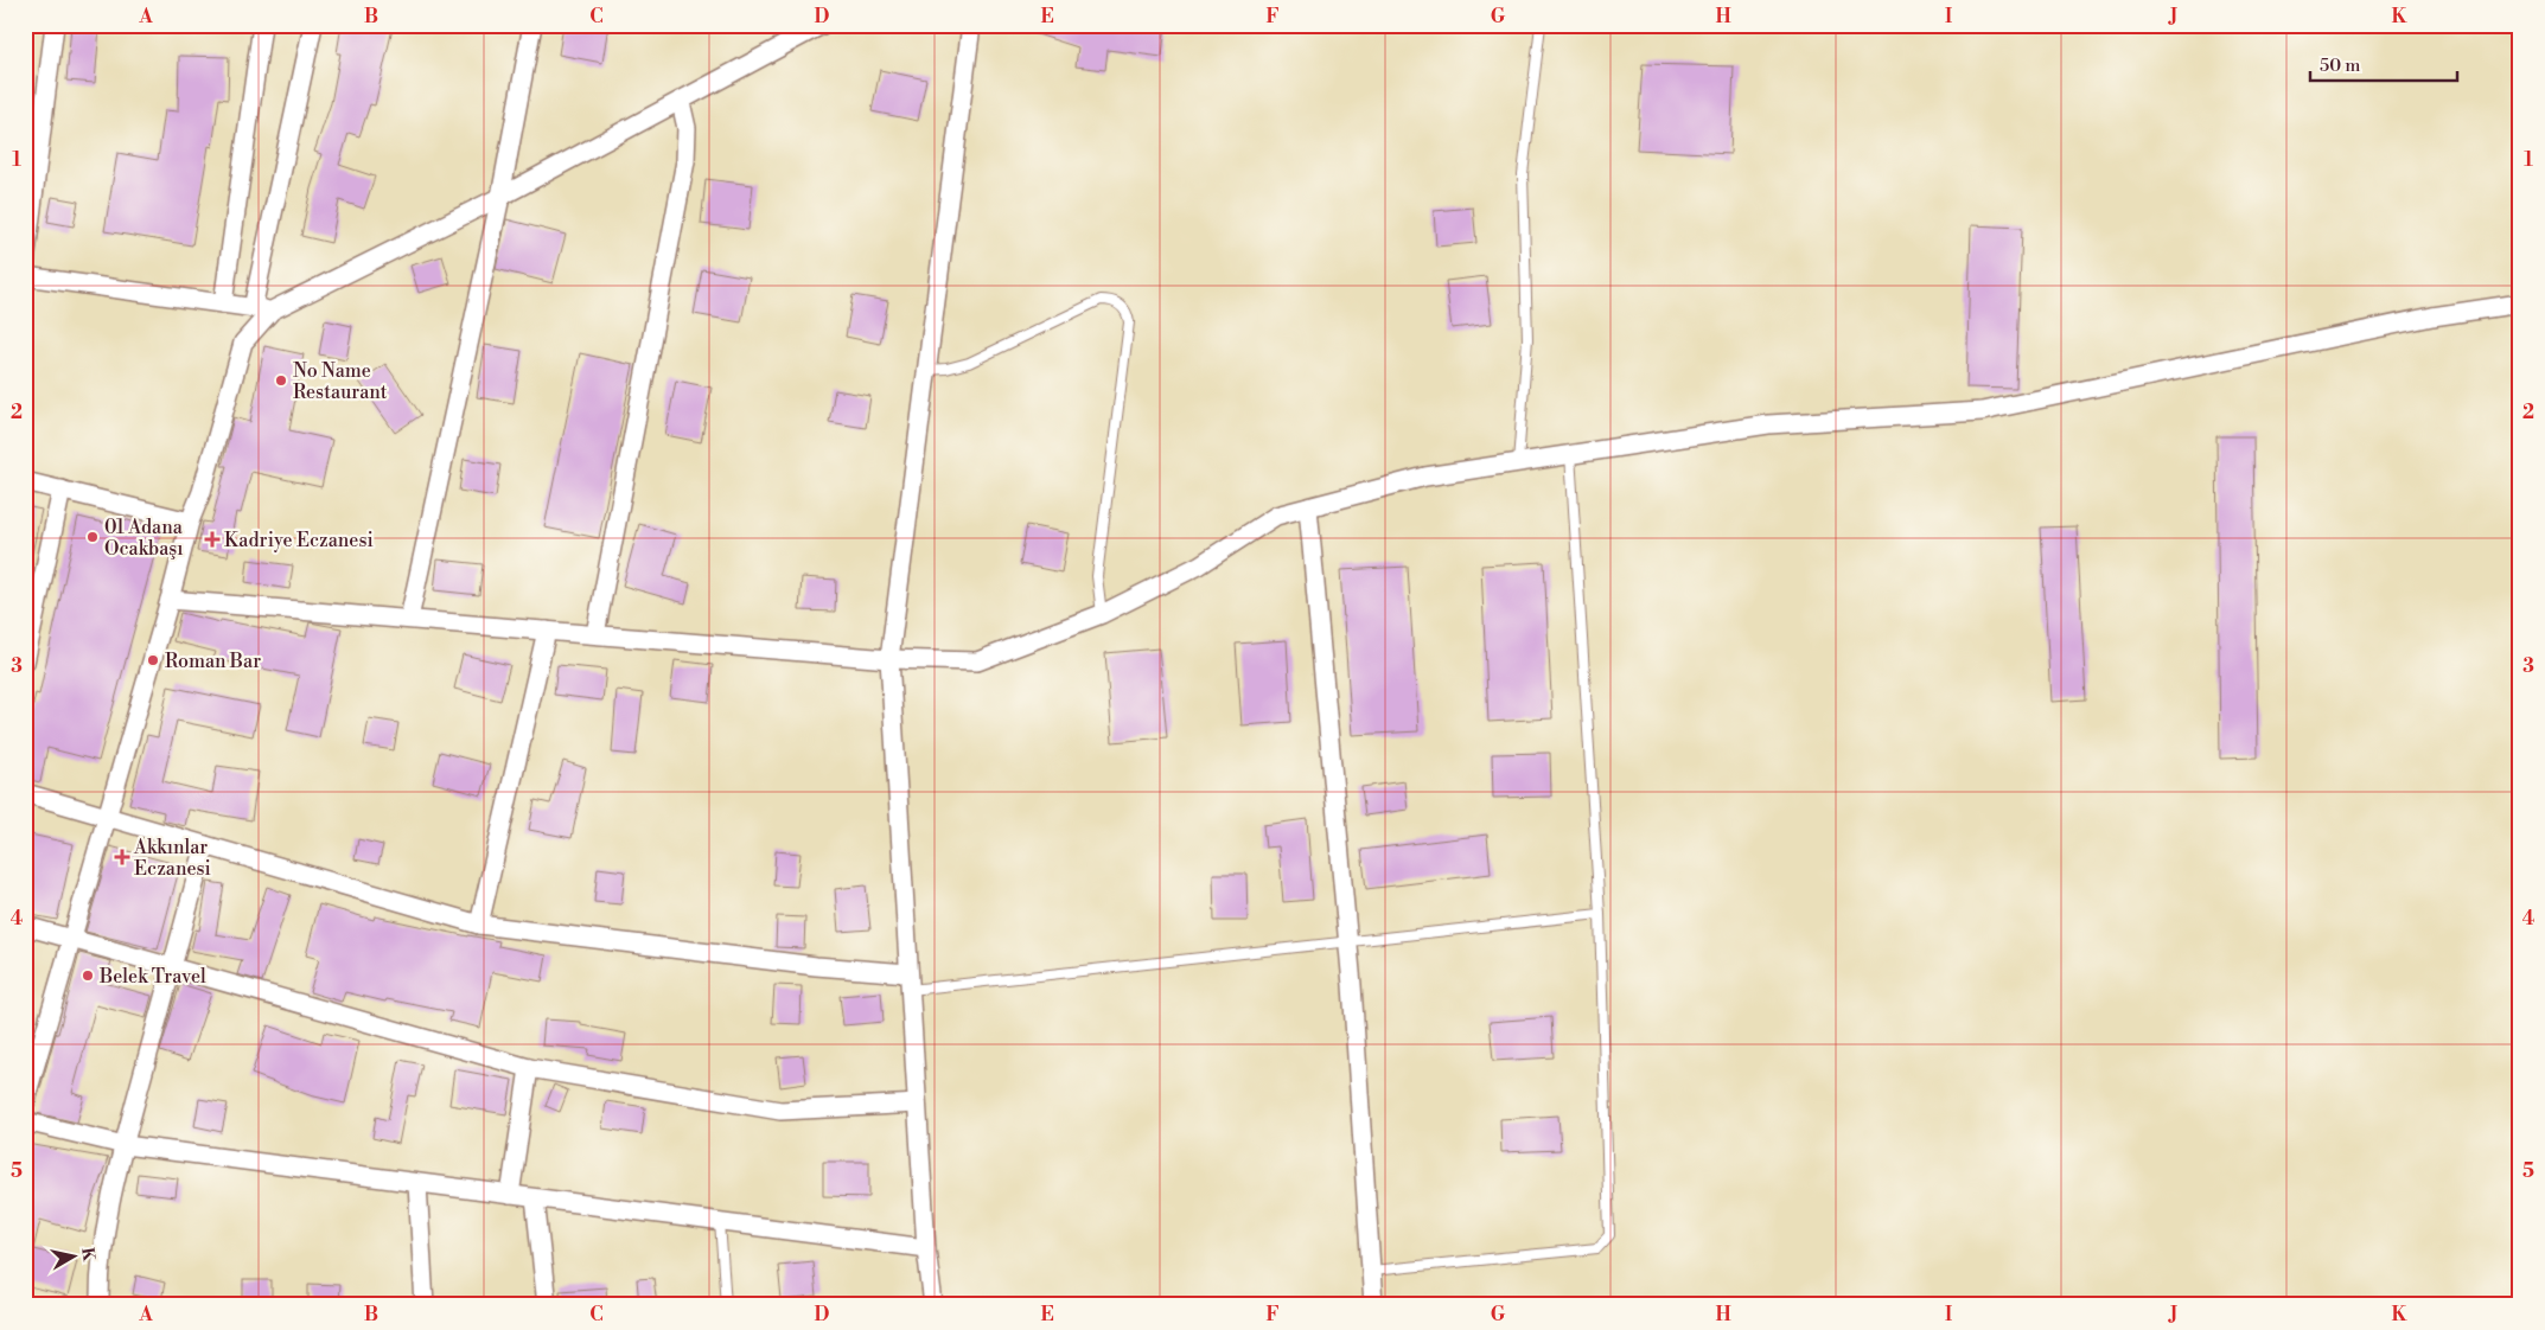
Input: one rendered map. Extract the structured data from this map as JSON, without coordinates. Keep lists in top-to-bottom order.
{
  "places": {
    "other": [
      "No Name Restaurant",
      "01 Adana Ocakbaşı",
      "Roman Bar",
      "Belek Travel"
    ],
    "health": ["Kadriye Eczanesi", "Akkınlar Eczanesi"]
  },
  "scale_bar": "50 m",
  "north": "right",
  "grid": {
    "columns": [
      "A",
      "B",
      "C",
      "D",
      "E",
      "F",
      "G",
      "H",
      "I",
      "J",
      "K"
    ],
    "rows": [
      "1",
      "2",
      "3",
      "4",
      "5"
    ]
  }
}
